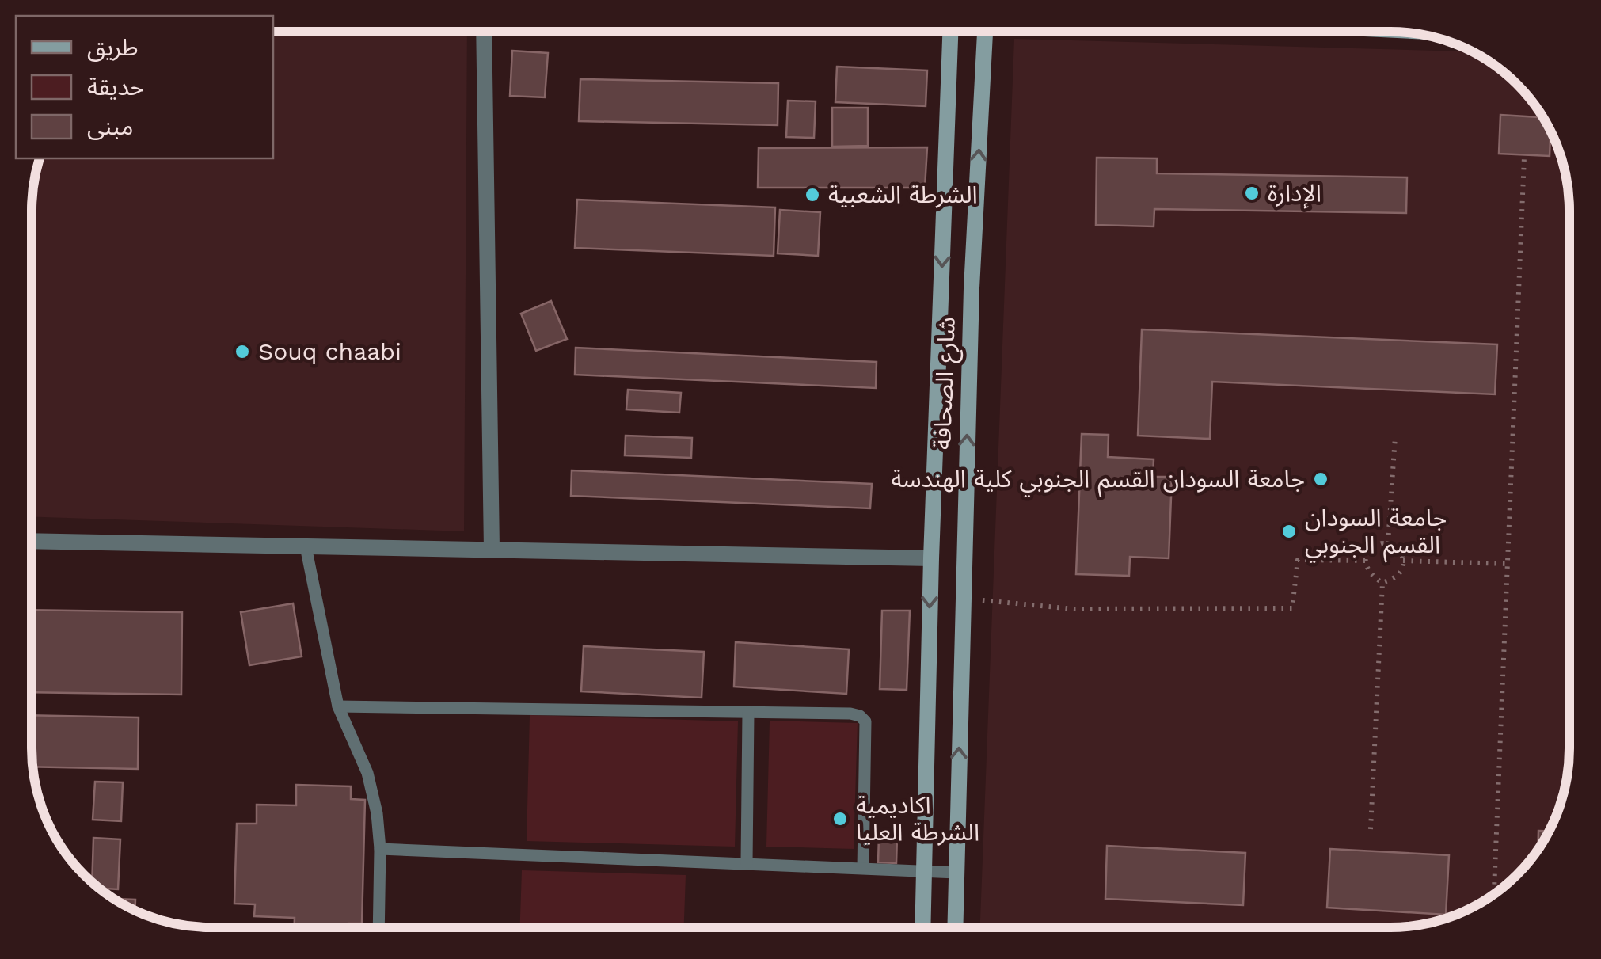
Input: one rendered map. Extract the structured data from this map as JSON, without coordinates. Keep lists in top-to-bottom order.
{
  "streets": {
    "main road": ["شارع الصحافة"]
  },
  "places": [
    "الإدارة",
    "الشرطة الشعبية",
    "Souq chaabi",
    "جامعة السودان القسم الجنوبي كلية الهندسة",
    "جامعة السودان القسم الجنوبي",
    "اكاديمية الشرطة العليا"
  ],
  "legend": ["طريق", "حديقة", "مبنى"]
}
